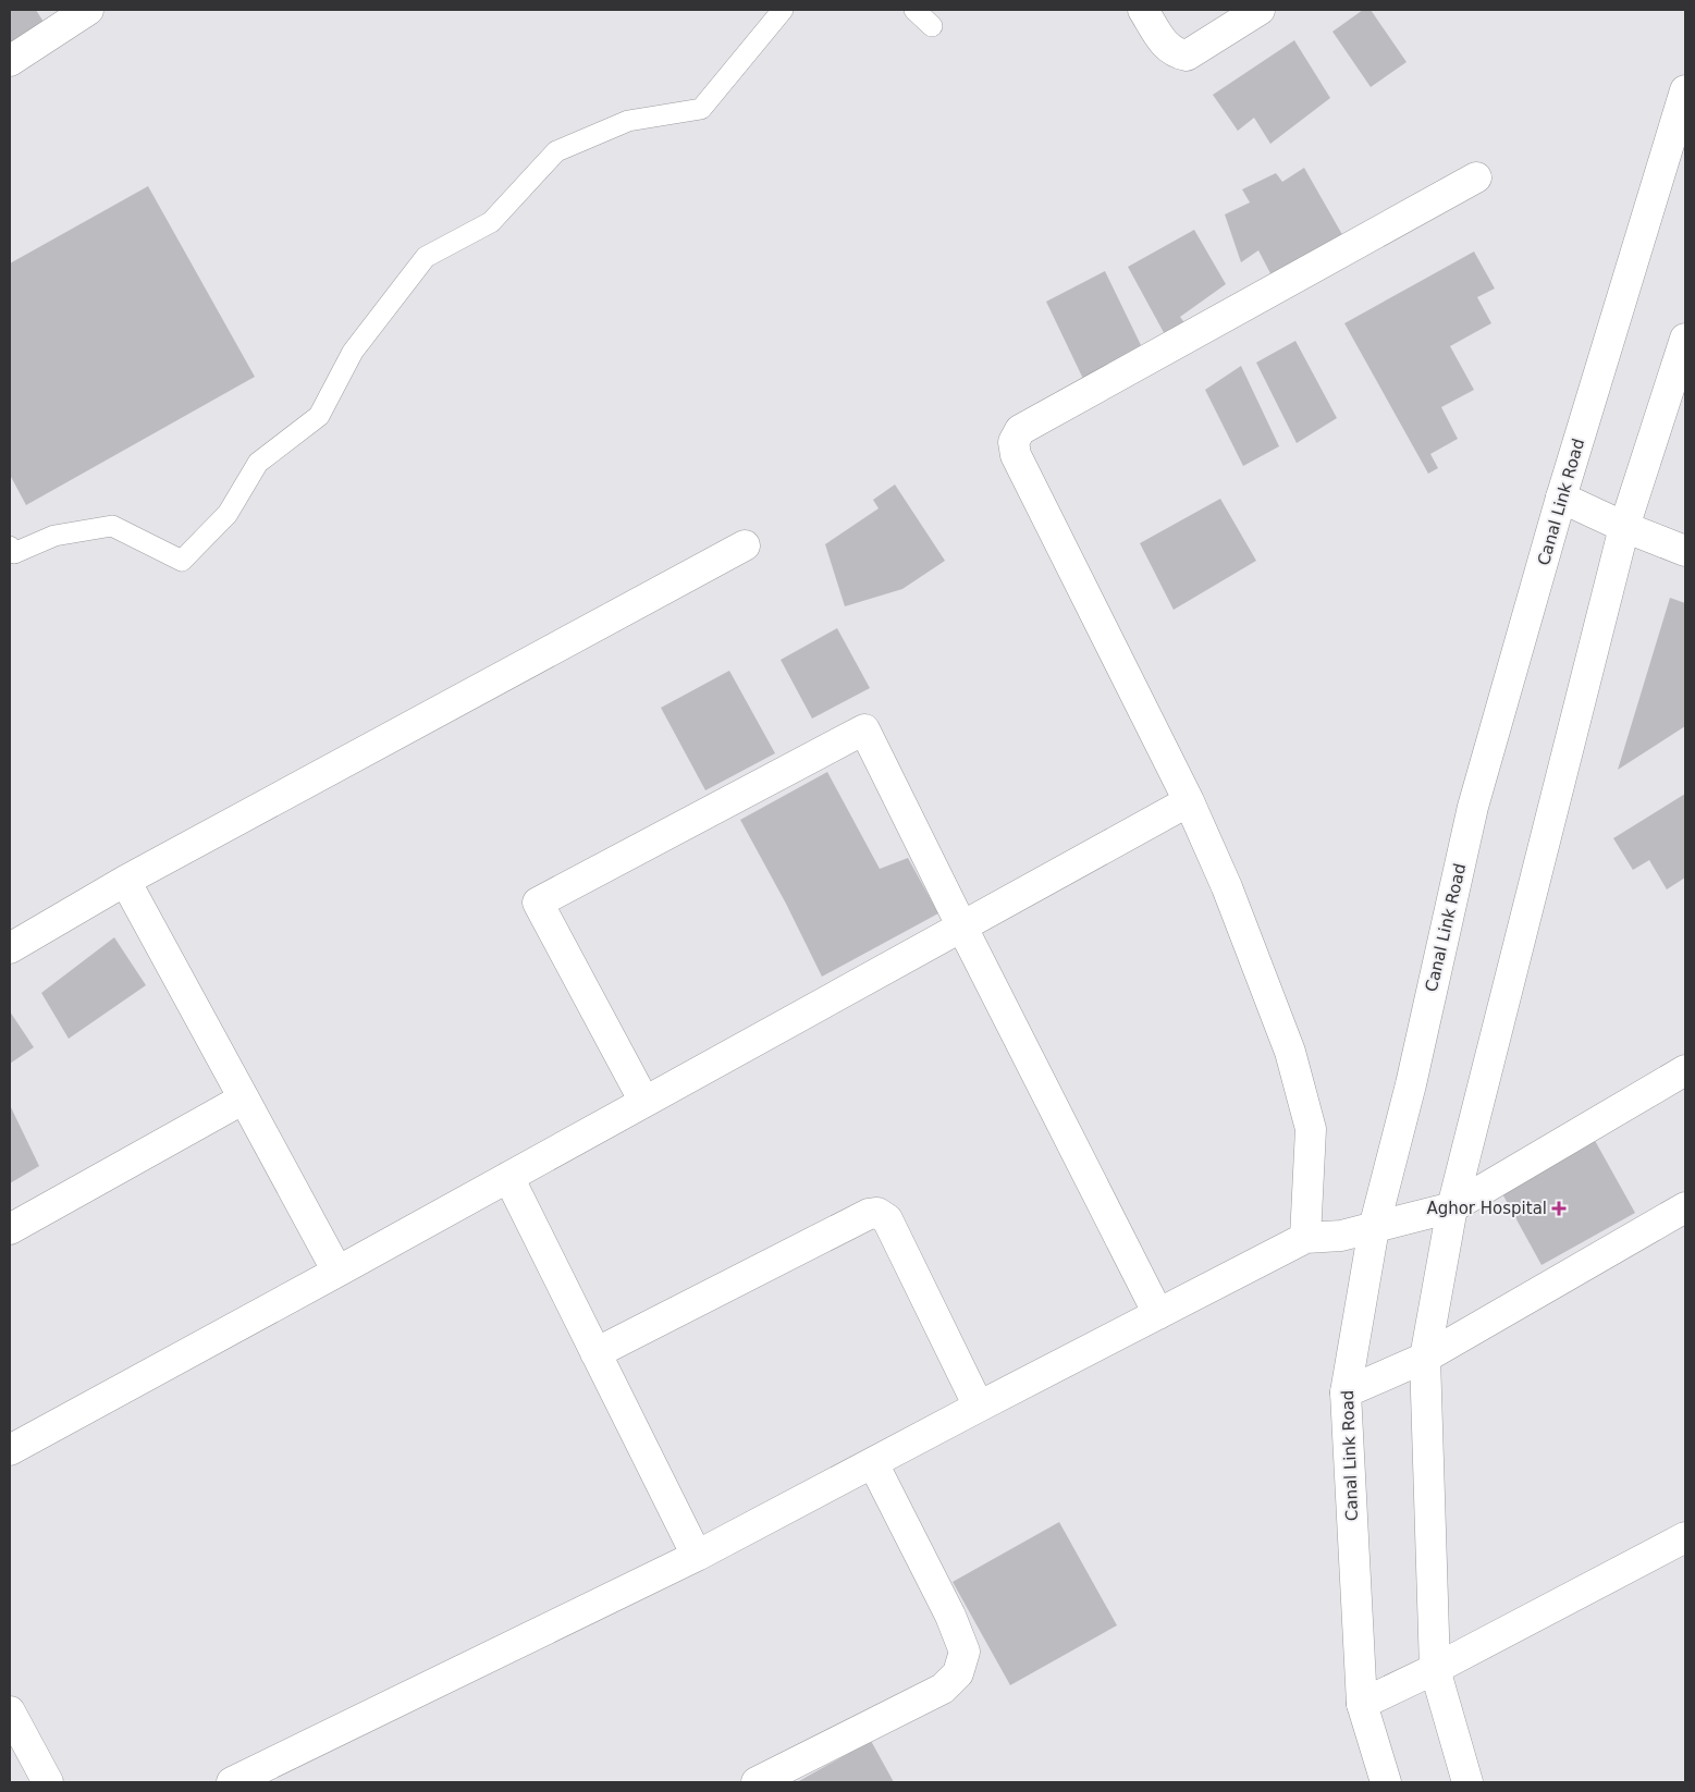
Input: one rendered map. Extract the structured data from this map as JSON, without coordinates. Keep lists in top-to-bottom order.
{
  "streets": {
    "street": ["Canal Link Road"]
  },
  "places": {
    "health": ["Aghor Hospital"]
  }
}
